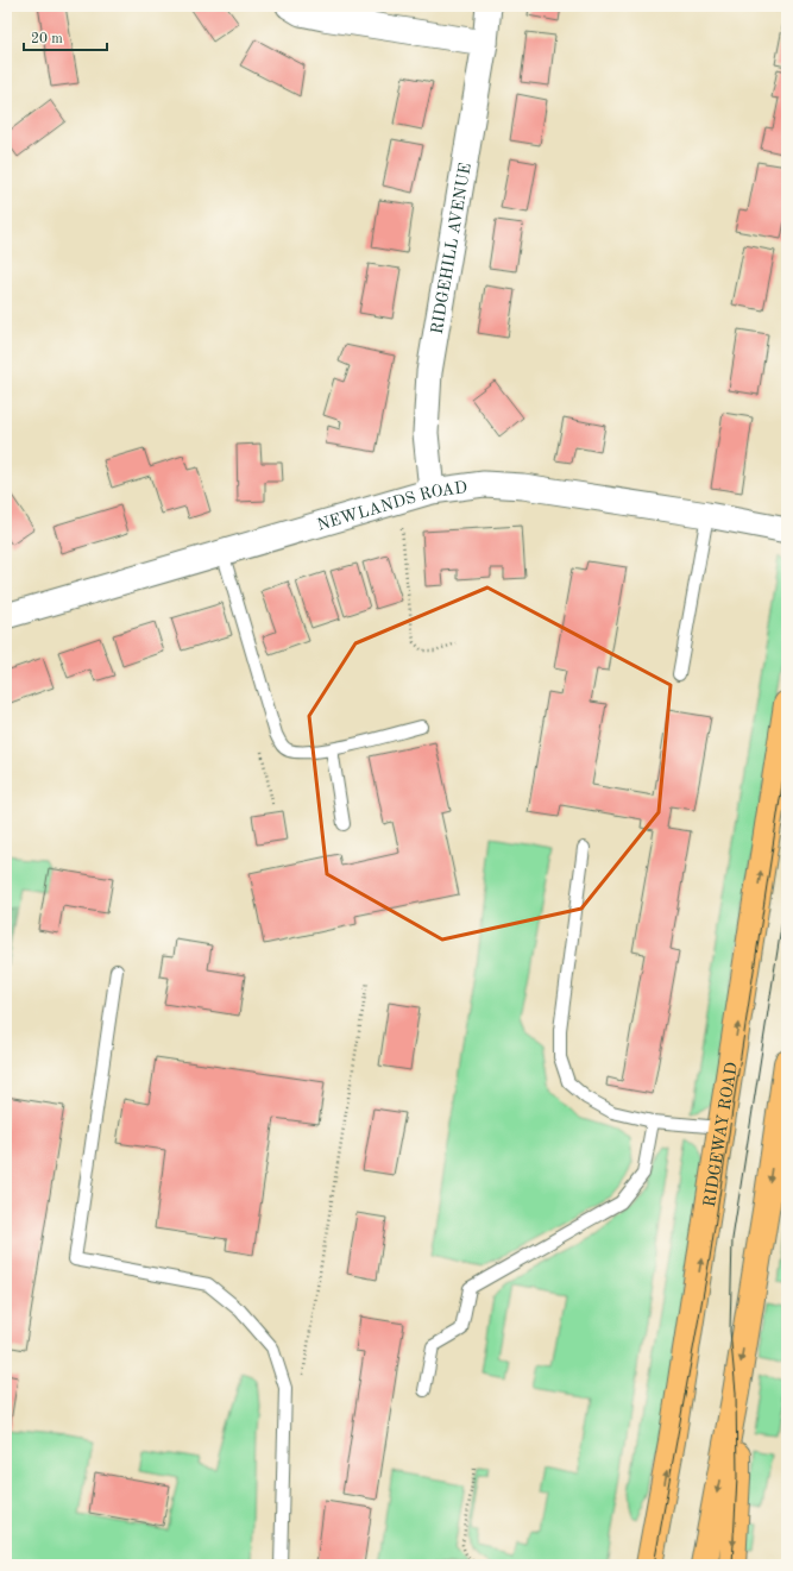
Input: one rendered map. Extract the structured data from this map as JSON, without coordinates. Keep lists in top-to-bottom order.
{
  "streets": {
    "highway": ["RIDGEWAY ROAD"],
    "street": ["RIDGEHILL AVENUE", "NEWLANDS ROAD"]
  },
  "crossings": [
    ["RIDGEHILL AVENUE", "NEWLANDS ROAD"]
  ],
  "scale_bar": "20 m"
}
